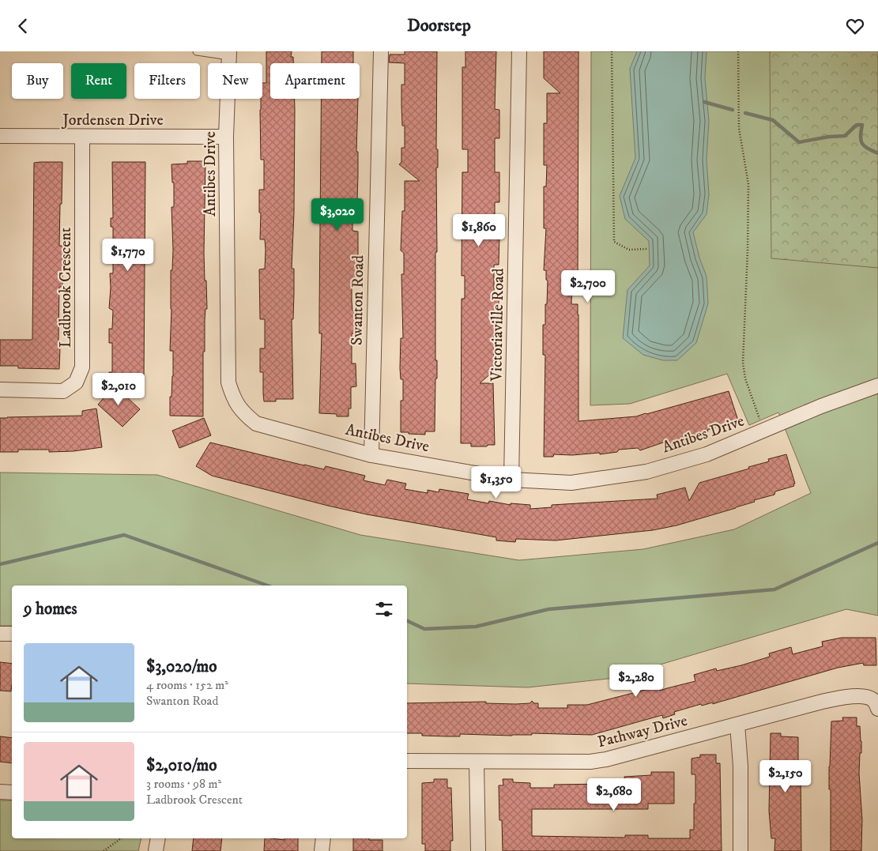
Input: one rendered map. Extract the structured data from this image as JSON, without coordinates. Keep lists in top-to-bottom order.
{
  "streets": {
    "street": [
      "Jordensen Drive",
      "Antibes Drive",
      "Ladbrook Crescent",
      "Swanton Road",
      "Victoriaville Road",
      "Pathway Drive"
    ]
  },
  "crossings": [
    ["Jordensen Drive", "Antibes Drive"],
    ["Jordensen Drive", "Ladbrook Crescent"],
    ["Antibes Drive", "Swanton Road"],
    ["Antibes Drive", "Victoriaville Road"]
  ],
  "page": {
    "header": "Doorstep",
    "chip": [
      "Buy",
      "Rent",
      "Filters",
      "New",
      "Apartment"
    ],
    "price": [
      "$3,020",
      "$1,860",
      "$1,770",
      "$2,700",
      "$2,010",
      "$1,350",
      "$2,280",
      "$2,150",
      "$2,680"
    ],
    "heading": "9 homes",
    "list": [
      {
        "name": "$3,020/mo",
        "note": "4 rooms · 152 m² · Swanton Road"
      },
      {
        "name": "$2,010/mo",
        "note": "3 rooms · 98 m² · Ladbrook Crescent"
      }
    ]
  }
}
